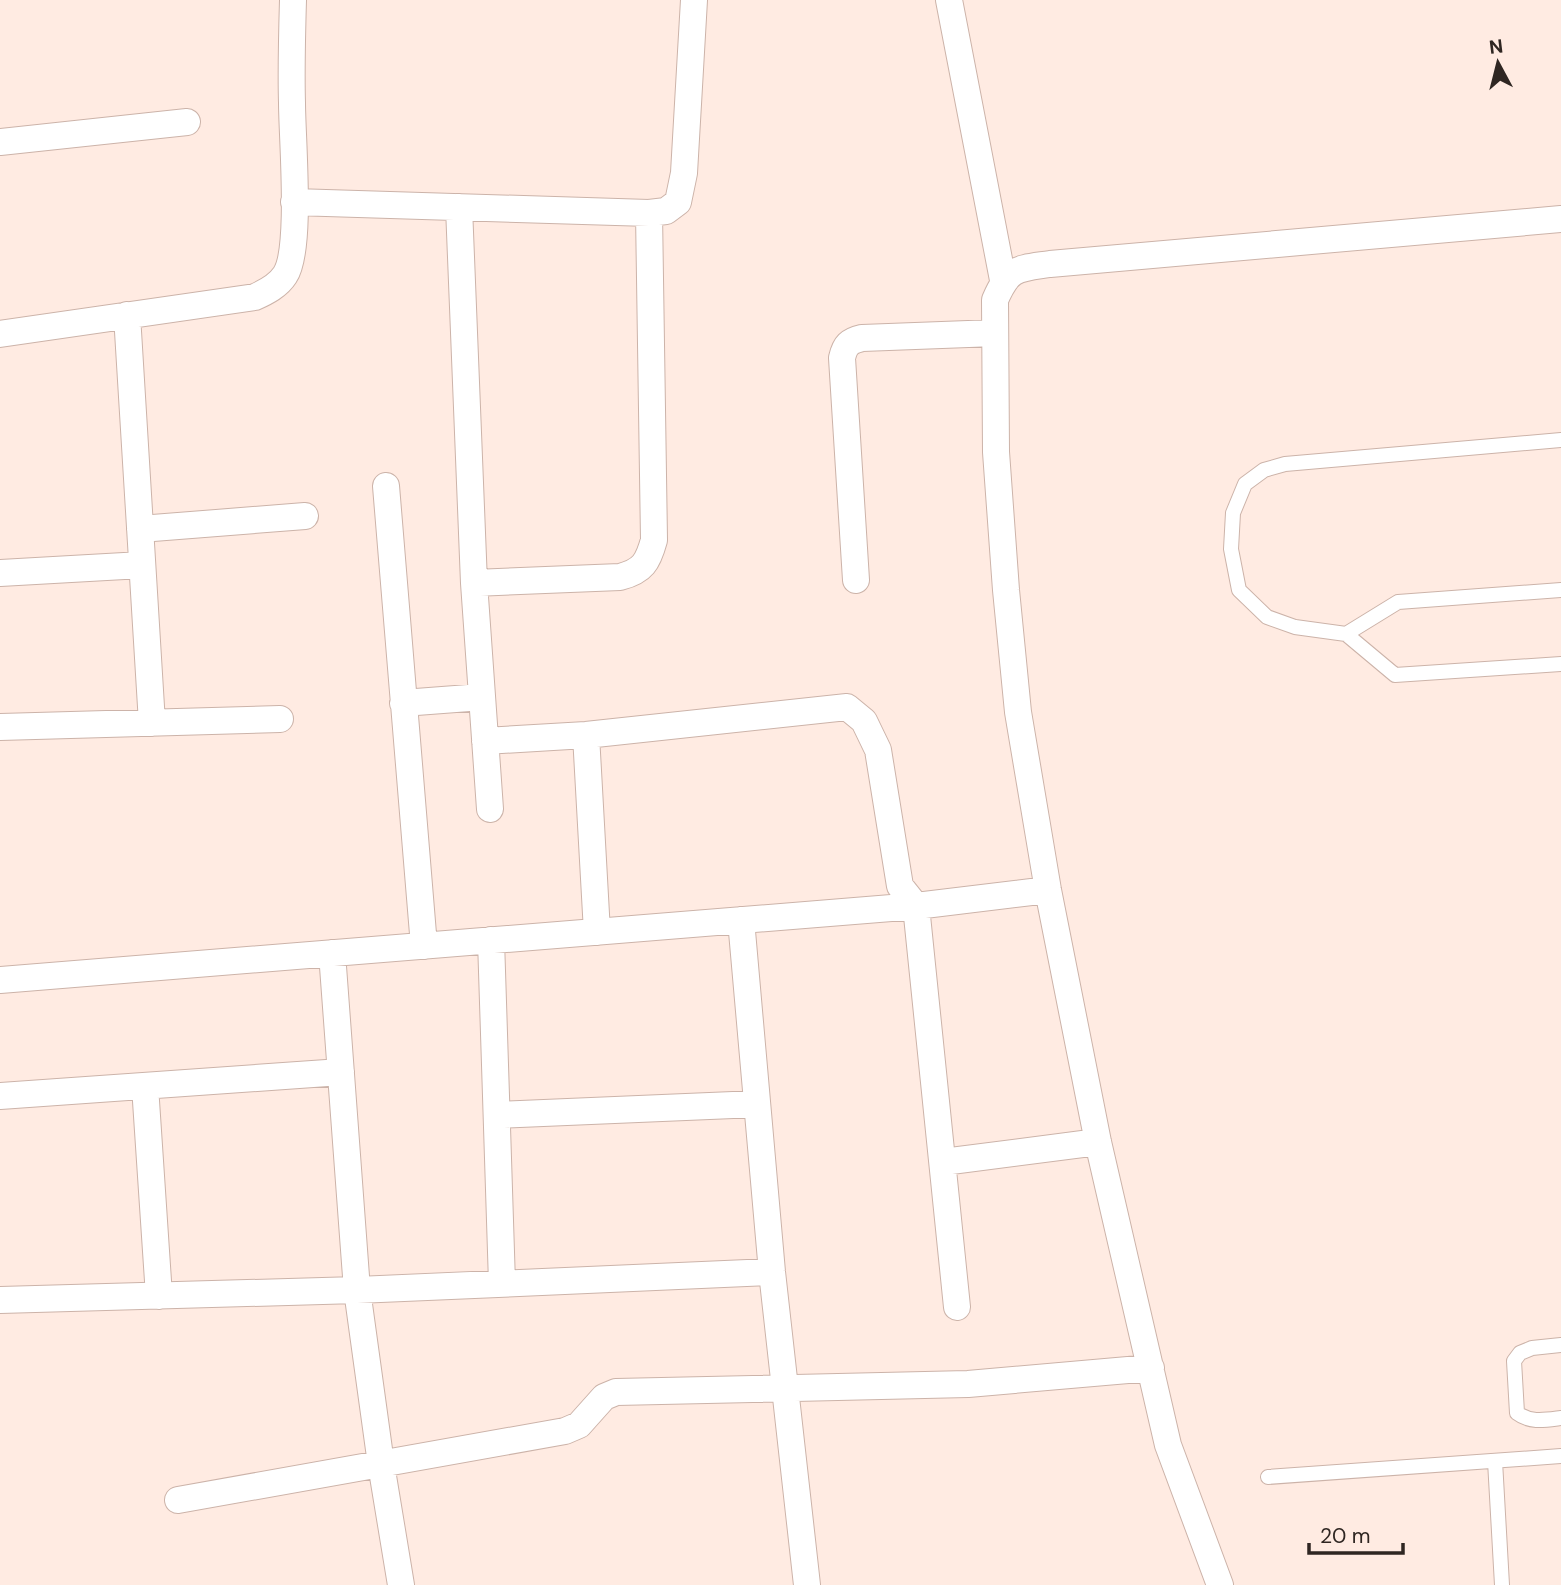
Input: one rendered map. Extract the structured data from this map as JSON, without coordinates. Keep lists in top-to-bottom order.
{
  "scale_bar": "20 m",
  "north": "top"
}
